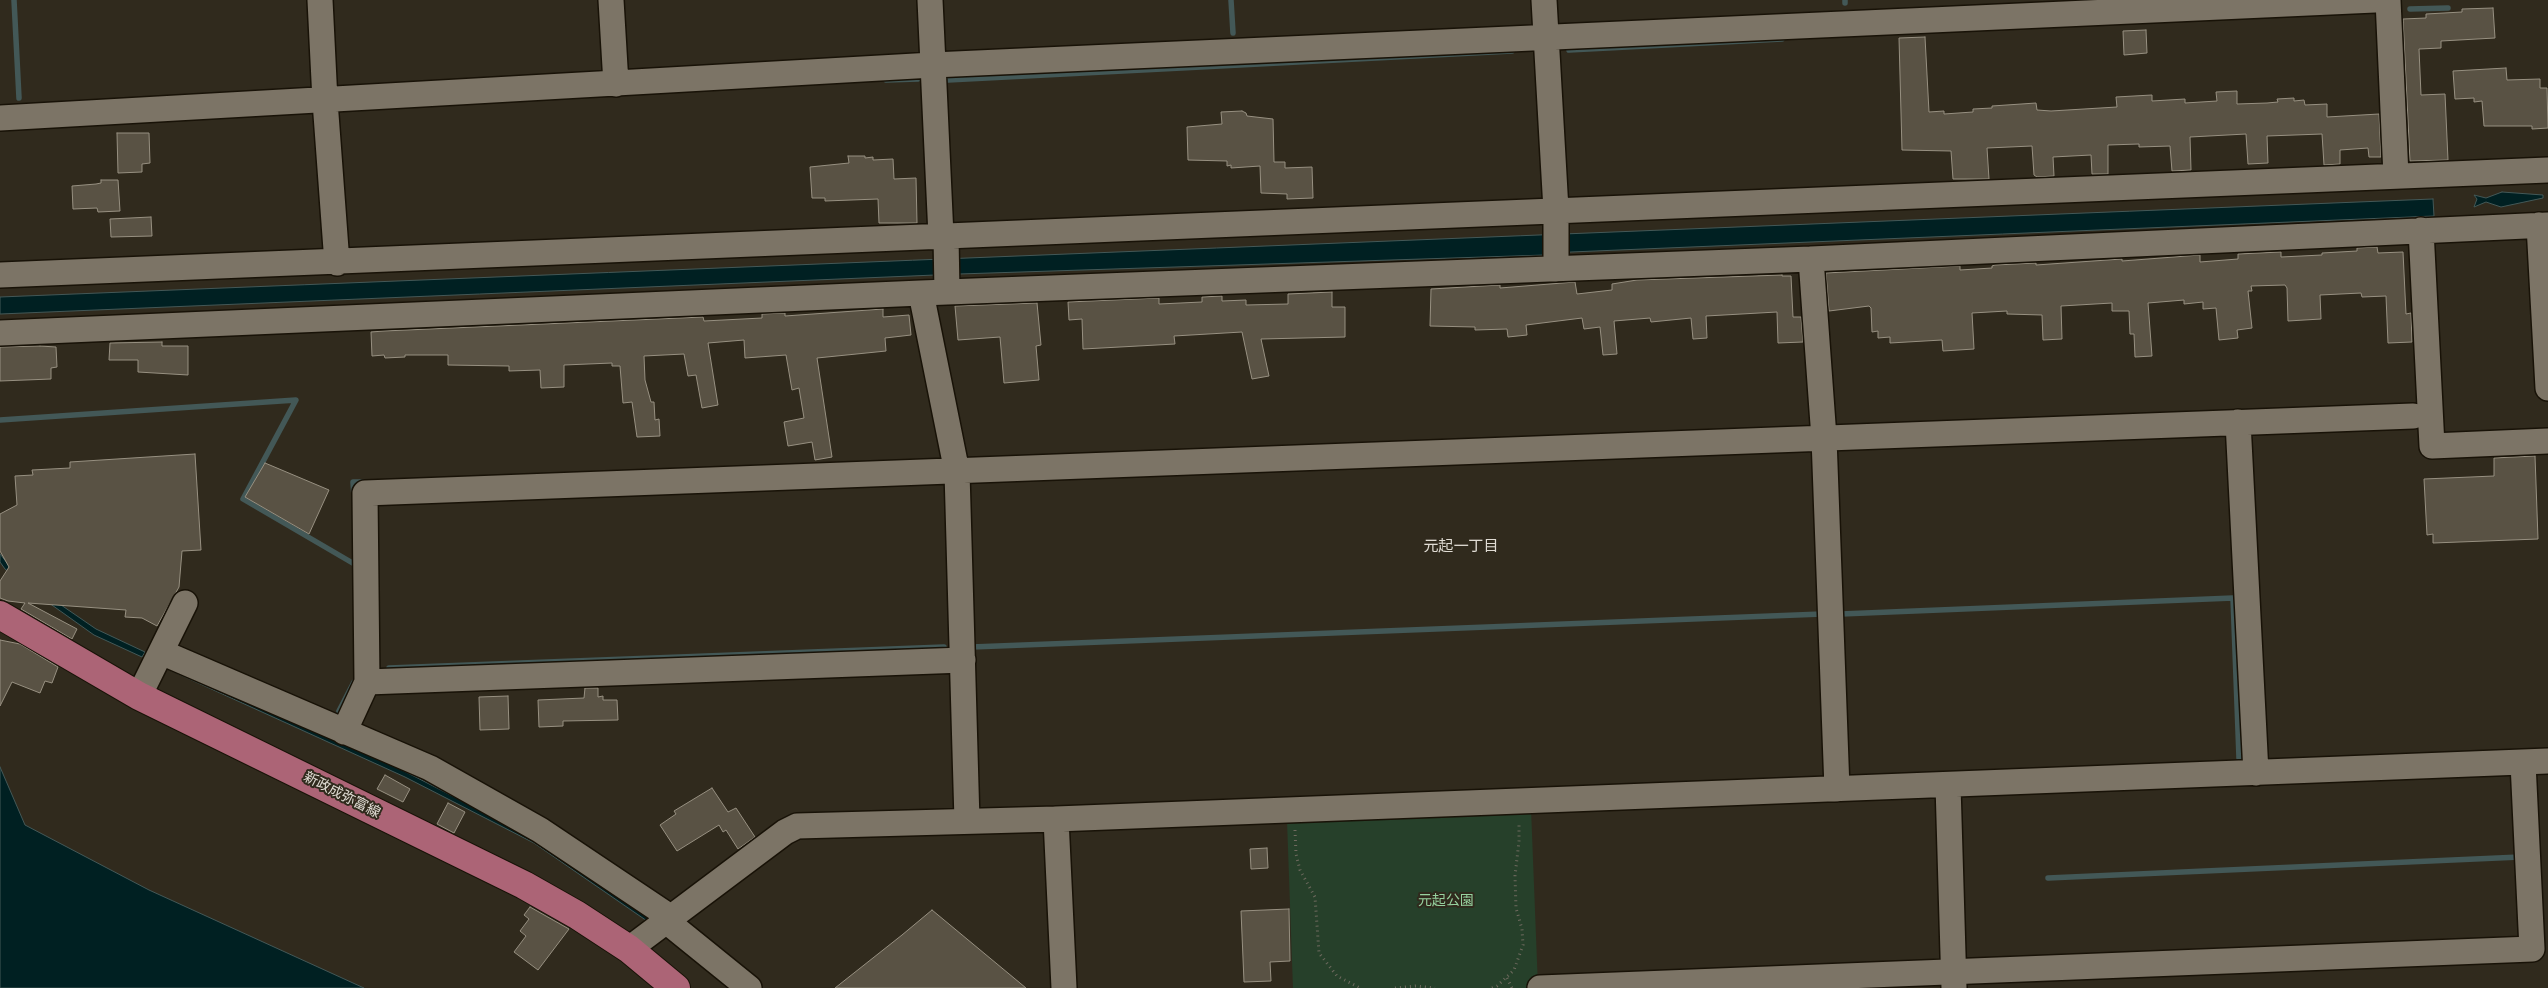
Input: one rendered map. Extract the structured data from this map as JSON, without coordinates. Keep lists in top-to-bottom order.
{
  "streets": {
    "main road": ["新政成弥富線"]
  },
  "districts": ["元起一丁目"],
  "parks": ["元起公園"]
}
